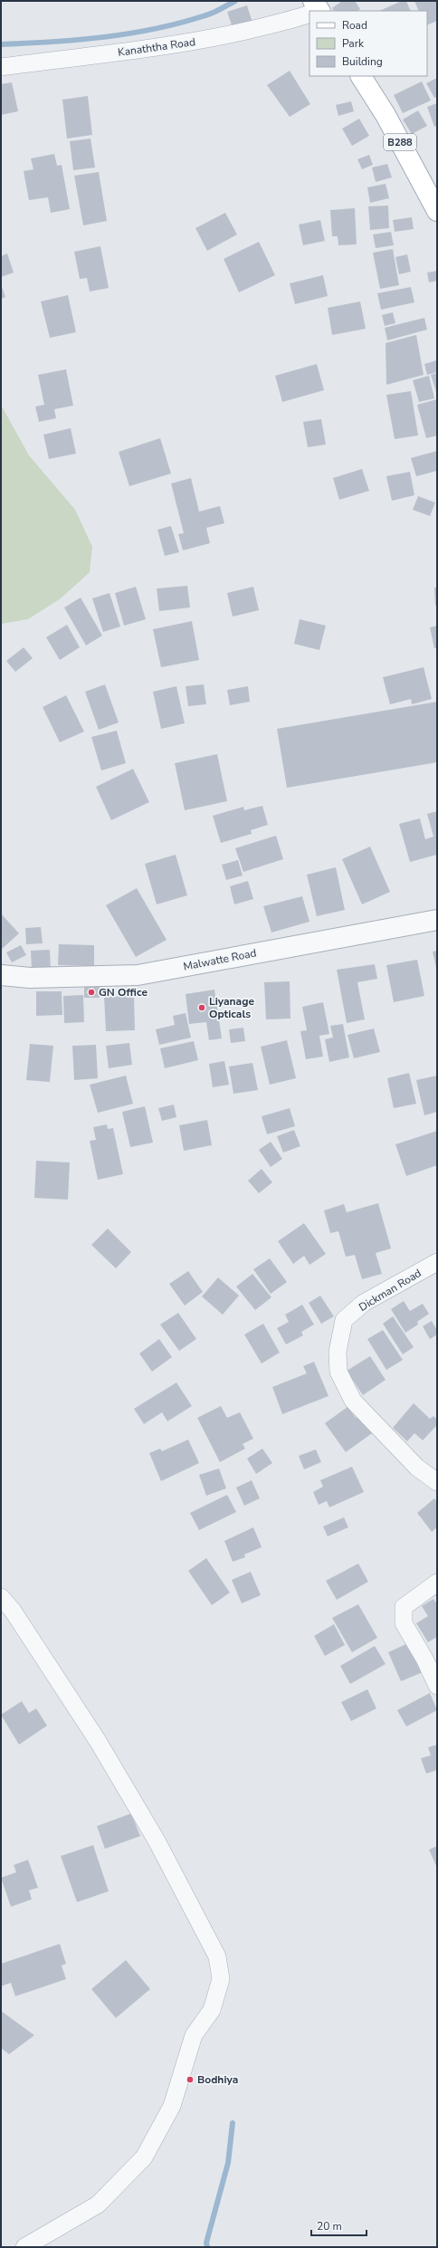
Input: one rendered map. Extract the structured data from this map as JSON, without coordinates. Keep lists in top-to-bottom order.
{
  "streets": {
    "main road": ["B288"],
    "street": ["Kanaththa Road", "Malwatte Road", "Dickman Road"]
  },
  "places": ["GN Office", "Liyanage Opticals", "Bodhiya"],
  "legend": ["Road", "Park", "Building"],
  "scale_bar": "20 m"
}
